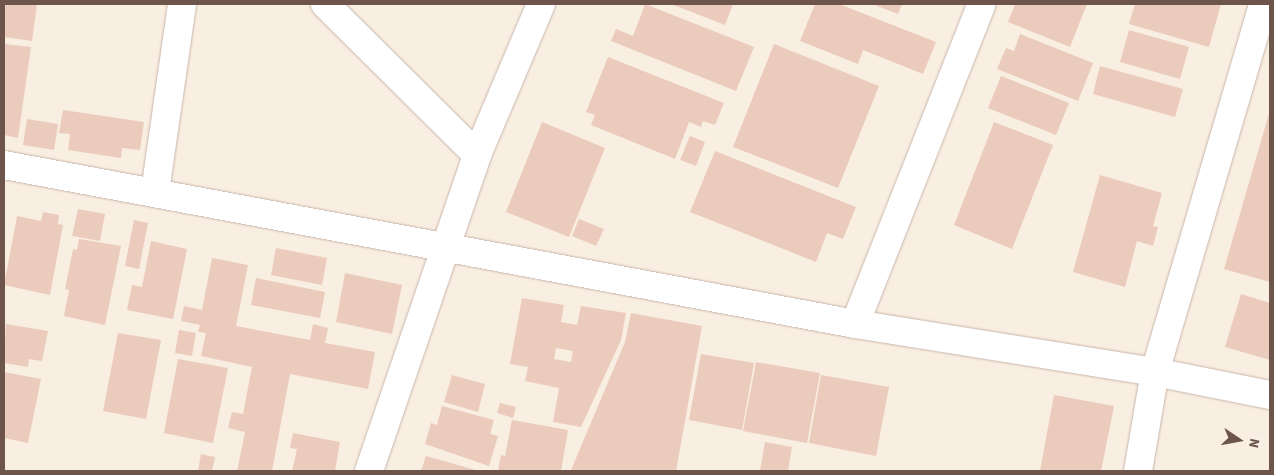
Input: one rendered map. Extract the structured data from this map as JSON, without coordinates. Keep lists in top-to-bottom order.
{
  "north": "right"
}
